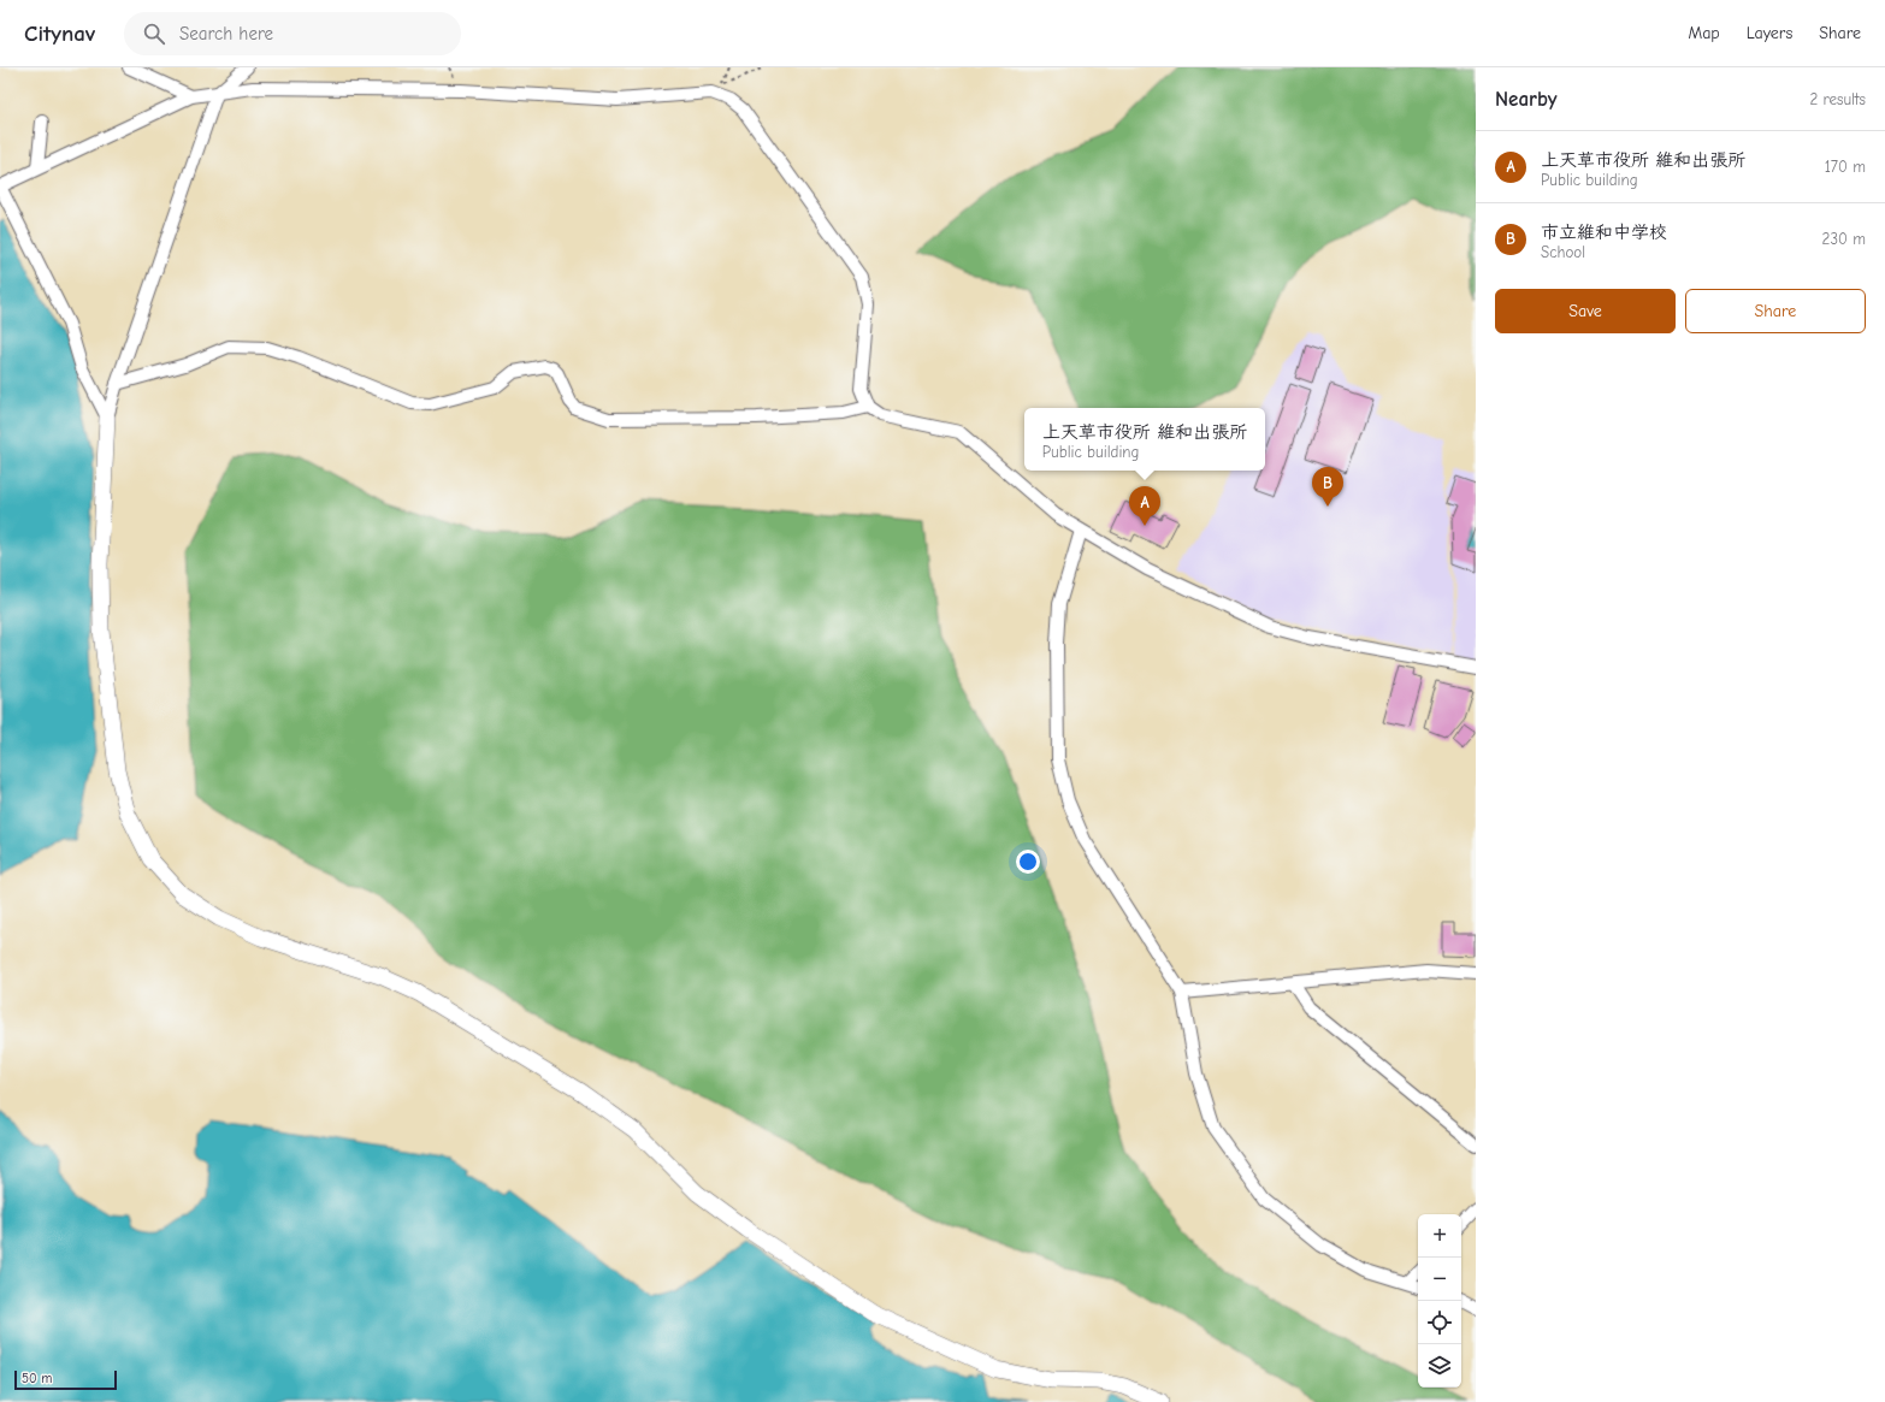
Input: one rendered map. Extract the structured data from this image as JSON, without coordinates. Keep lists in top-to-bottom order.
{
  "scale_bar": "50 m",
  "page": {
    "header": "Citynav",
    "search": "Search here",
    "nav": ["Map", "Layers", "Share"],
    "heading": ["Nearby", "2 results"],
    "list": [
      {
        "mark": "A",
        "name": "上天草市役所 維和出張所",
        "note": "Public building",
        "value": "170 m"
      },
      {
        "mark": "B",
        "name": "市立維和中学校",
        "note": "School",
        "value": "230 m"
      }
    ],
    "buttons": ["Save", "Share"],
    "popup": ["上天草市役所 維和出張所", "Public building"],
    "pins": ["B", "A"],
    "map_buttons": ["+", "−"],
    "scale": "50 m"
  }
}
